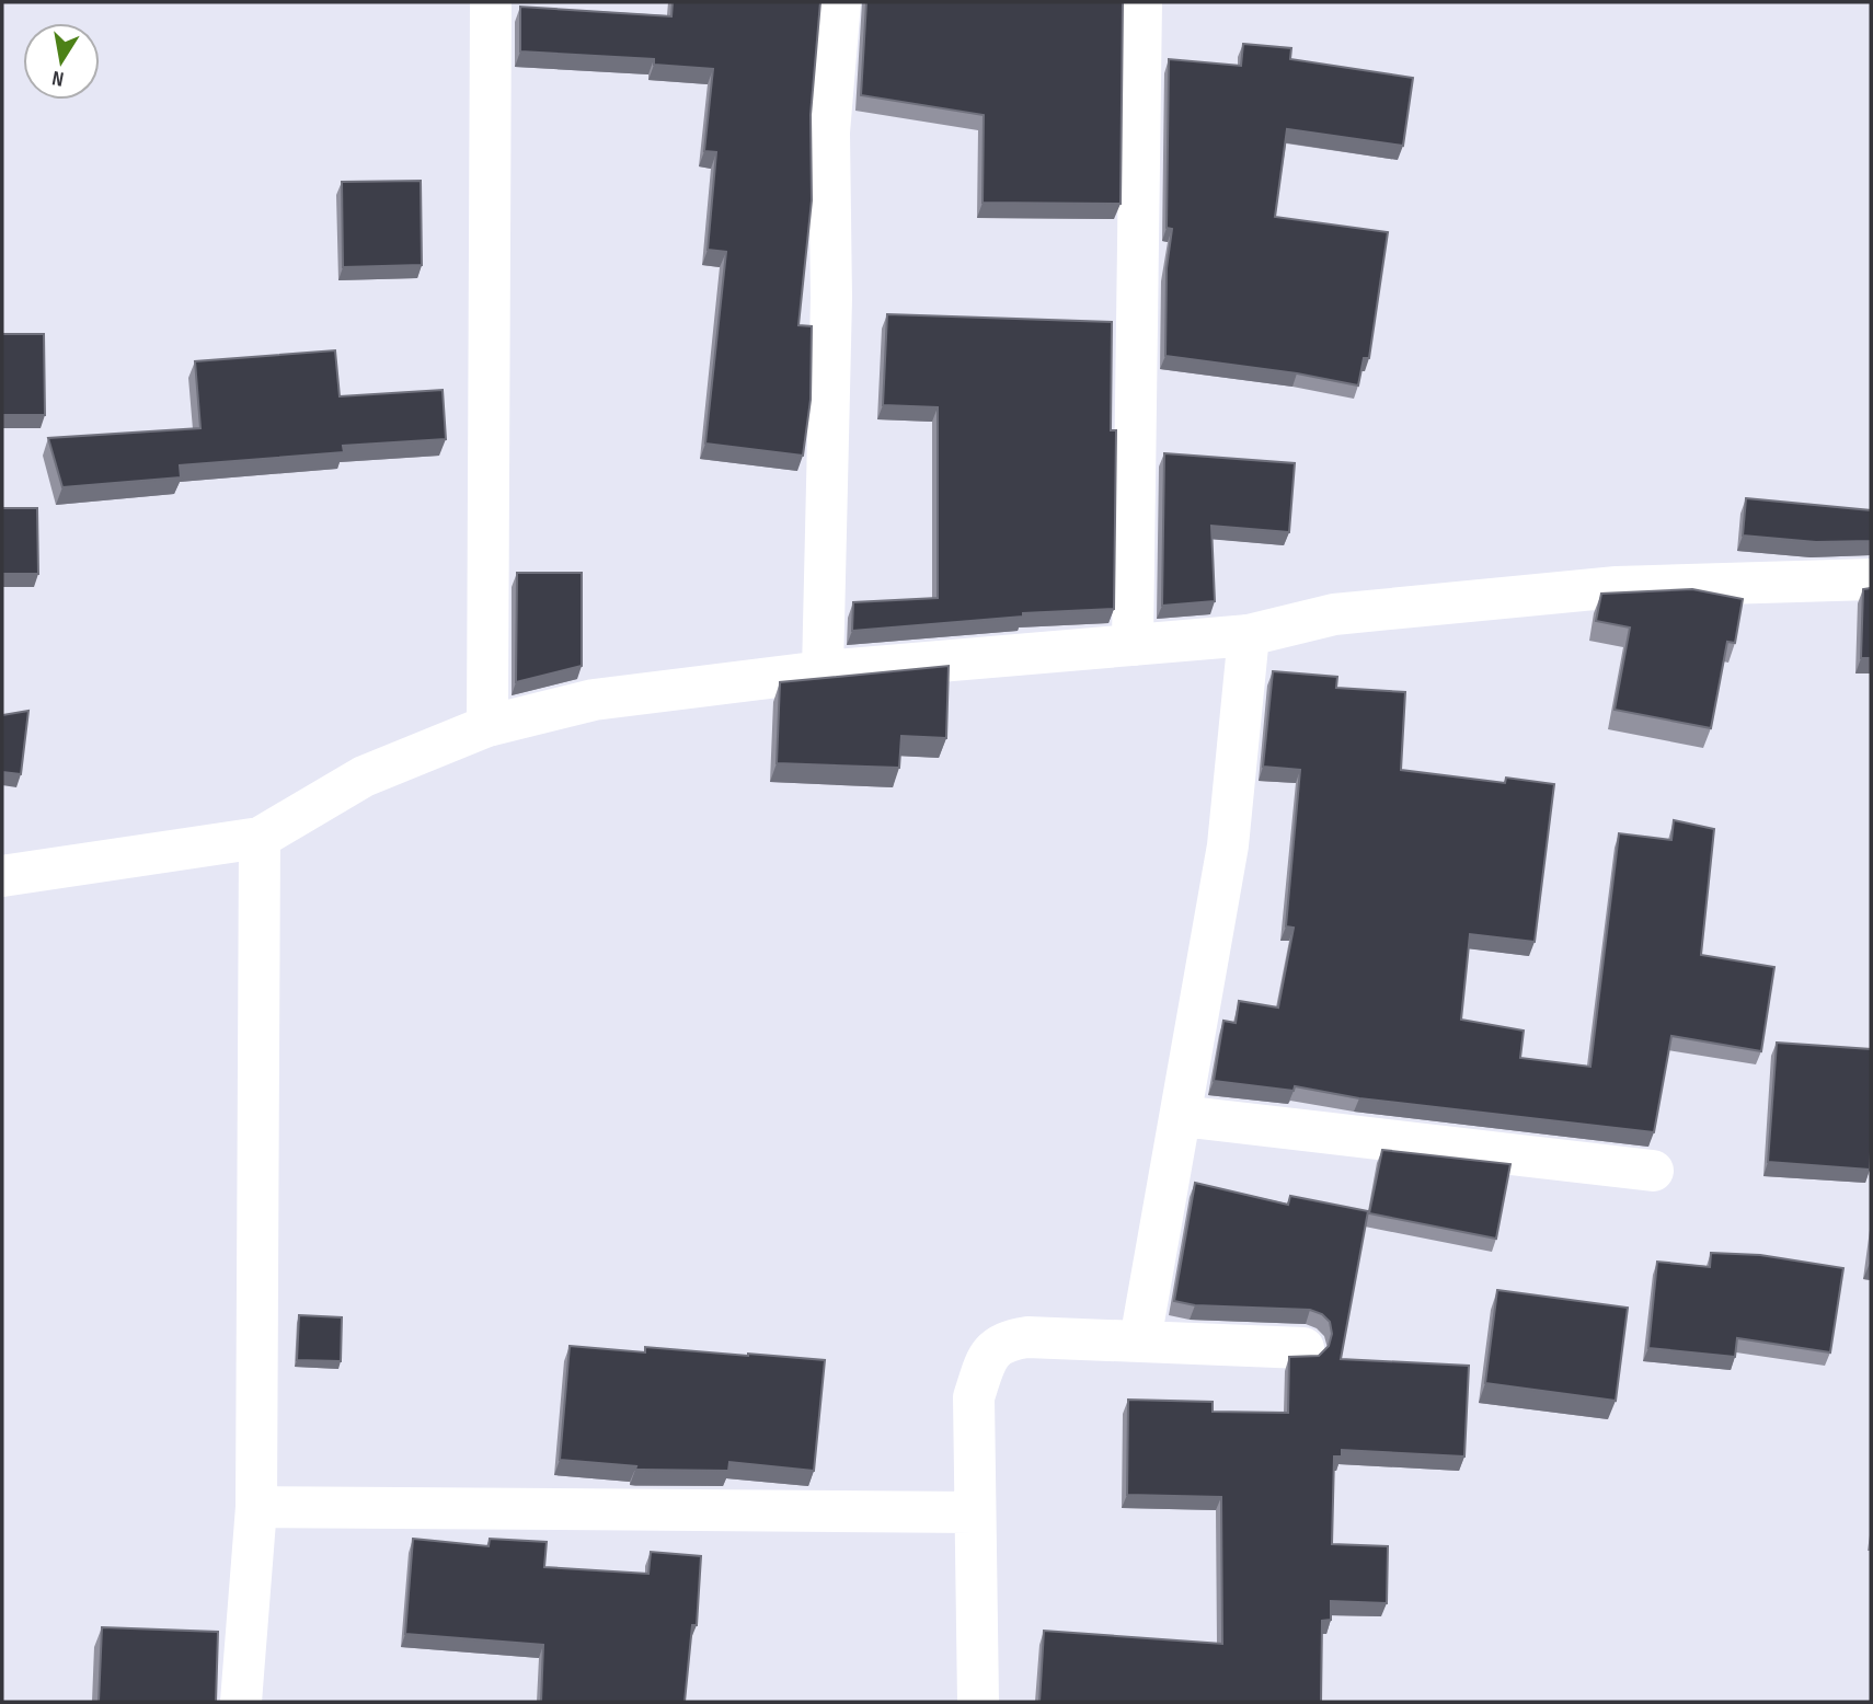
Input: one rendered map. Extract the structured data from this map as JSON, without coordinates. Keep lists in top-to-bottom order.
{
  "north": "bottom"
}
